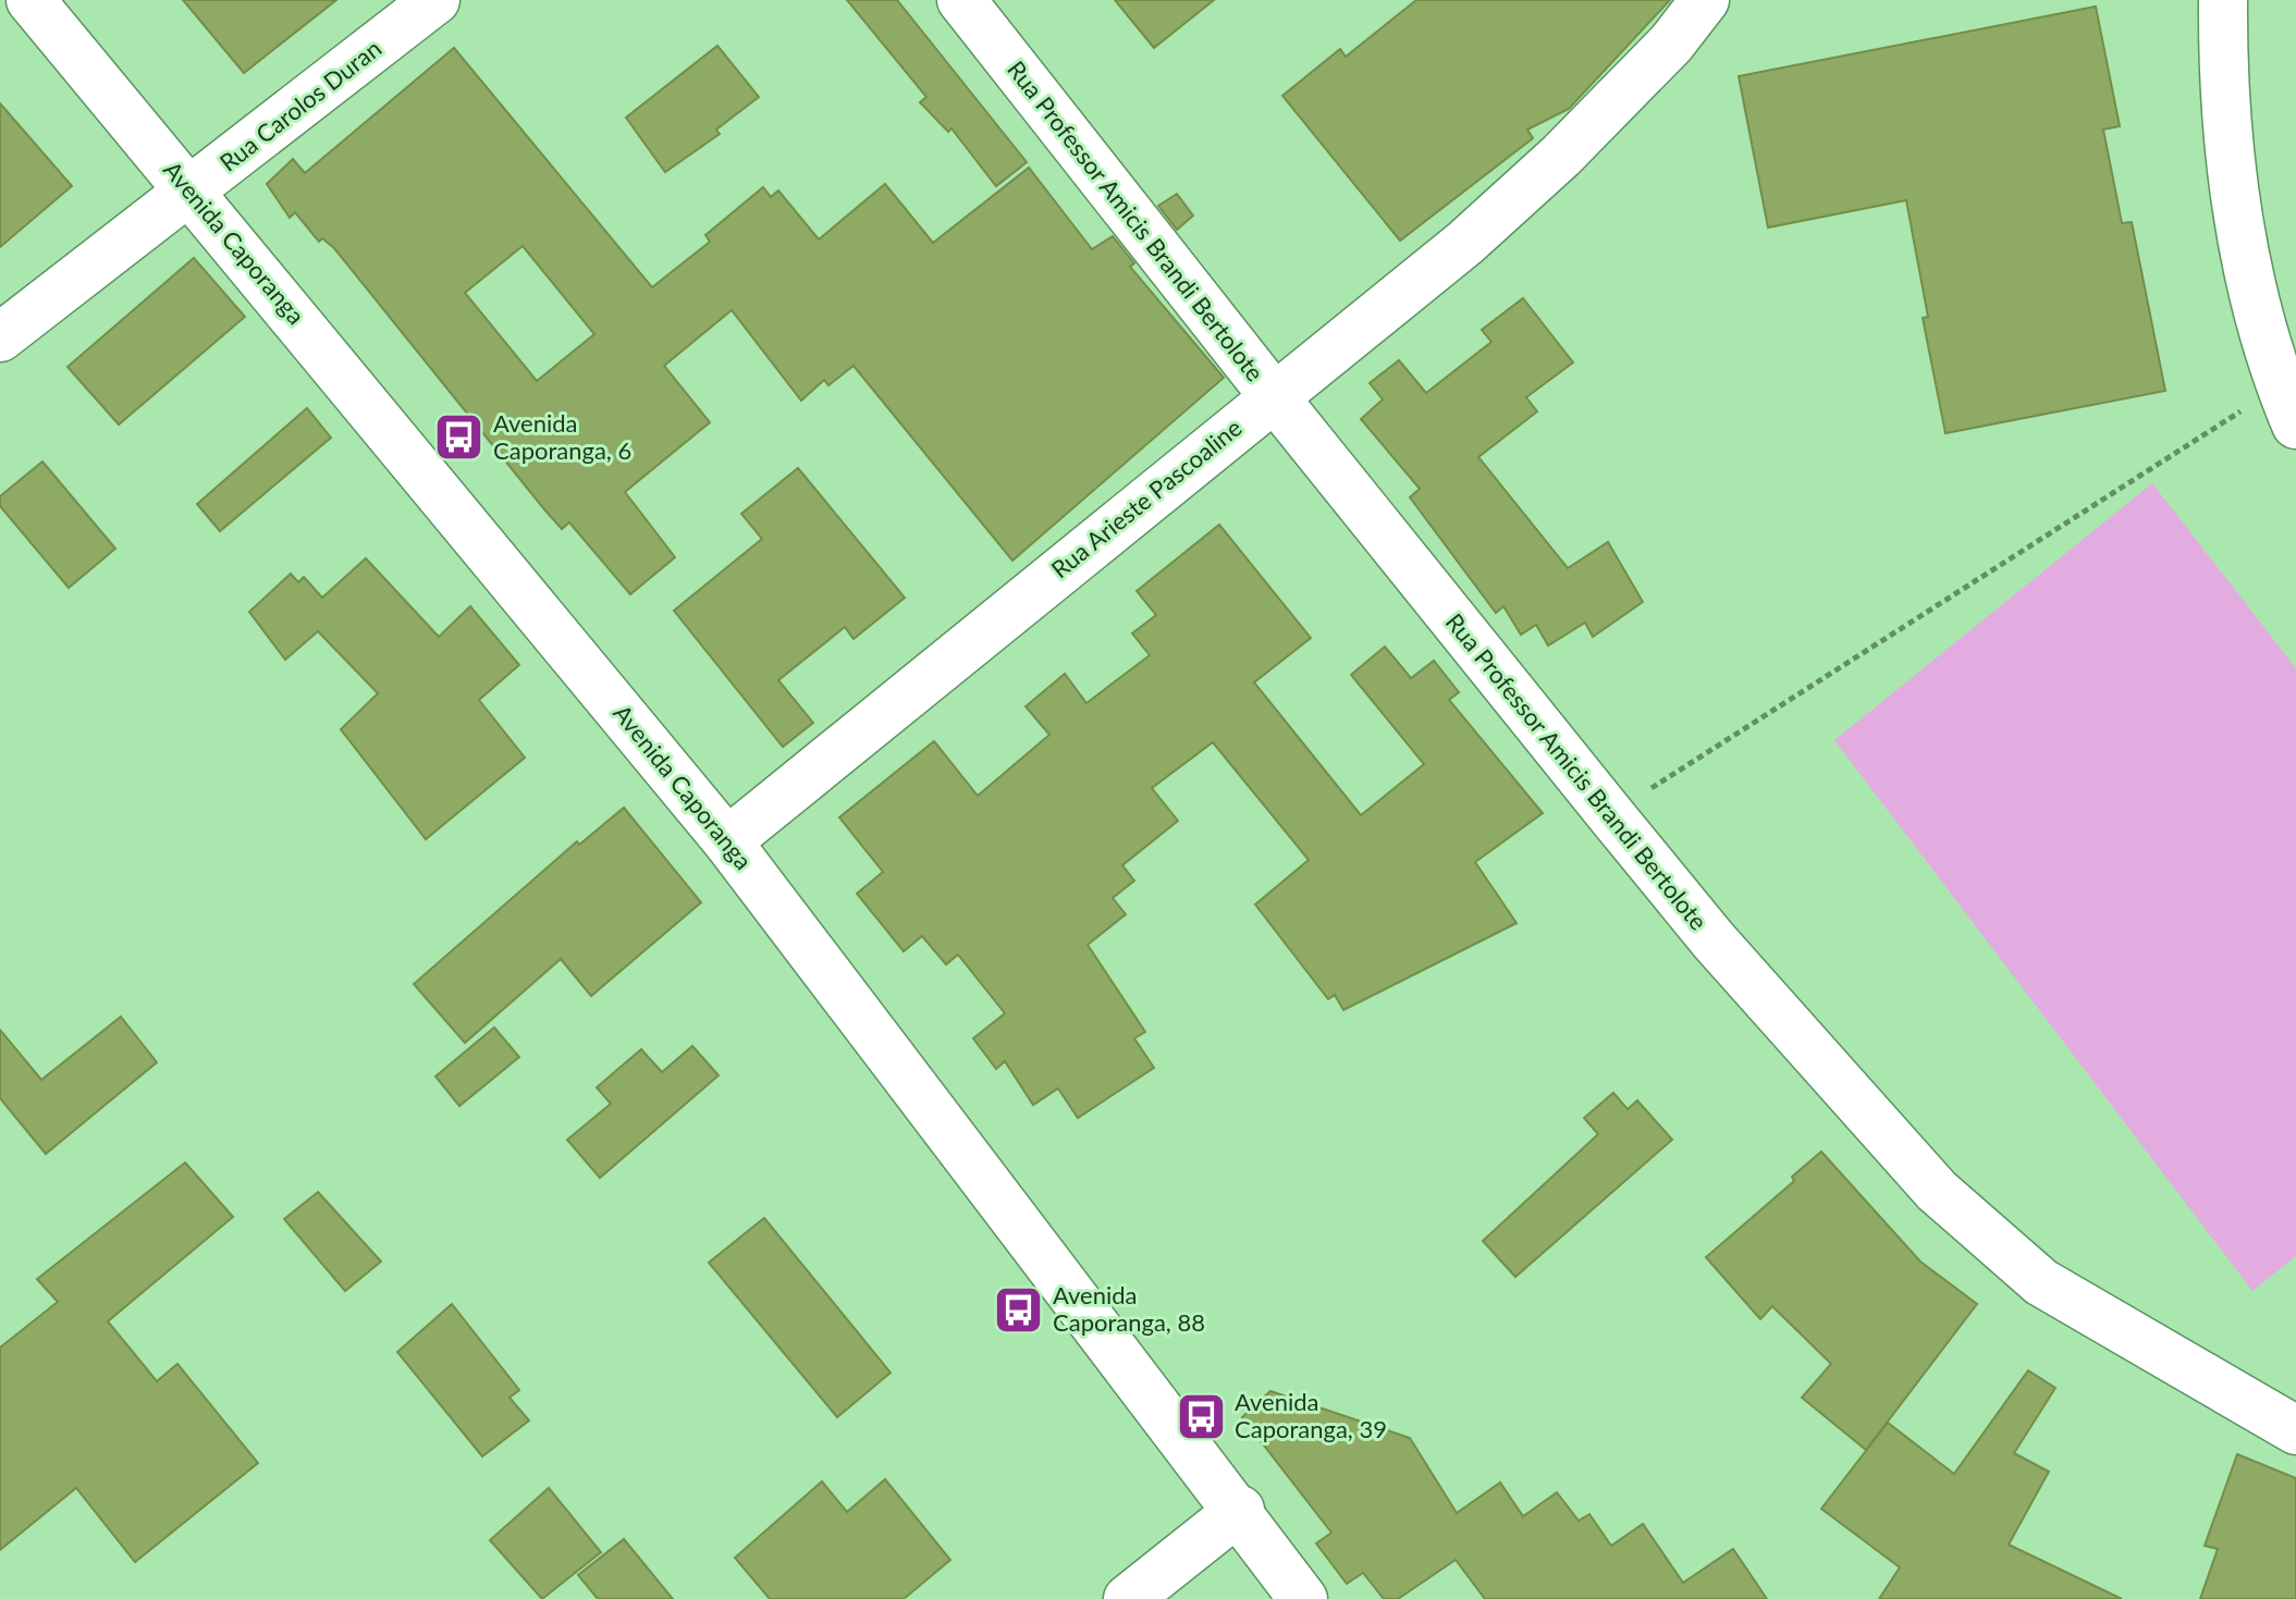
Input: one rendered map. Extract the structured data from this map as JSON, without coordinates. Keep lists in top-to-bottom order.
{
  "streets": {
    "street": [
      "Rua Carolos Duran",
      "Rua Professor Amicis Brandi Bertolote",
      "Avenida Caporanga",
      "Rua Arieste Pascoaline"
    ]
  },
  "crossings": [
    ["Rua Carolos Duran", "Avenida Caporanga"],
    ["Rua Professor Amicis Brandi Bertolote", "Rua Arieste Pascoaline"],
    ["Avenida Caporanga", "Rua Arieste Pascoaline"]
  ],
  "places": {
    "bus stop": ["Avenida Caporanga, 6", "Avenida Caporanga, 88", "Avenida Caporanga, 39"]
  }
}
